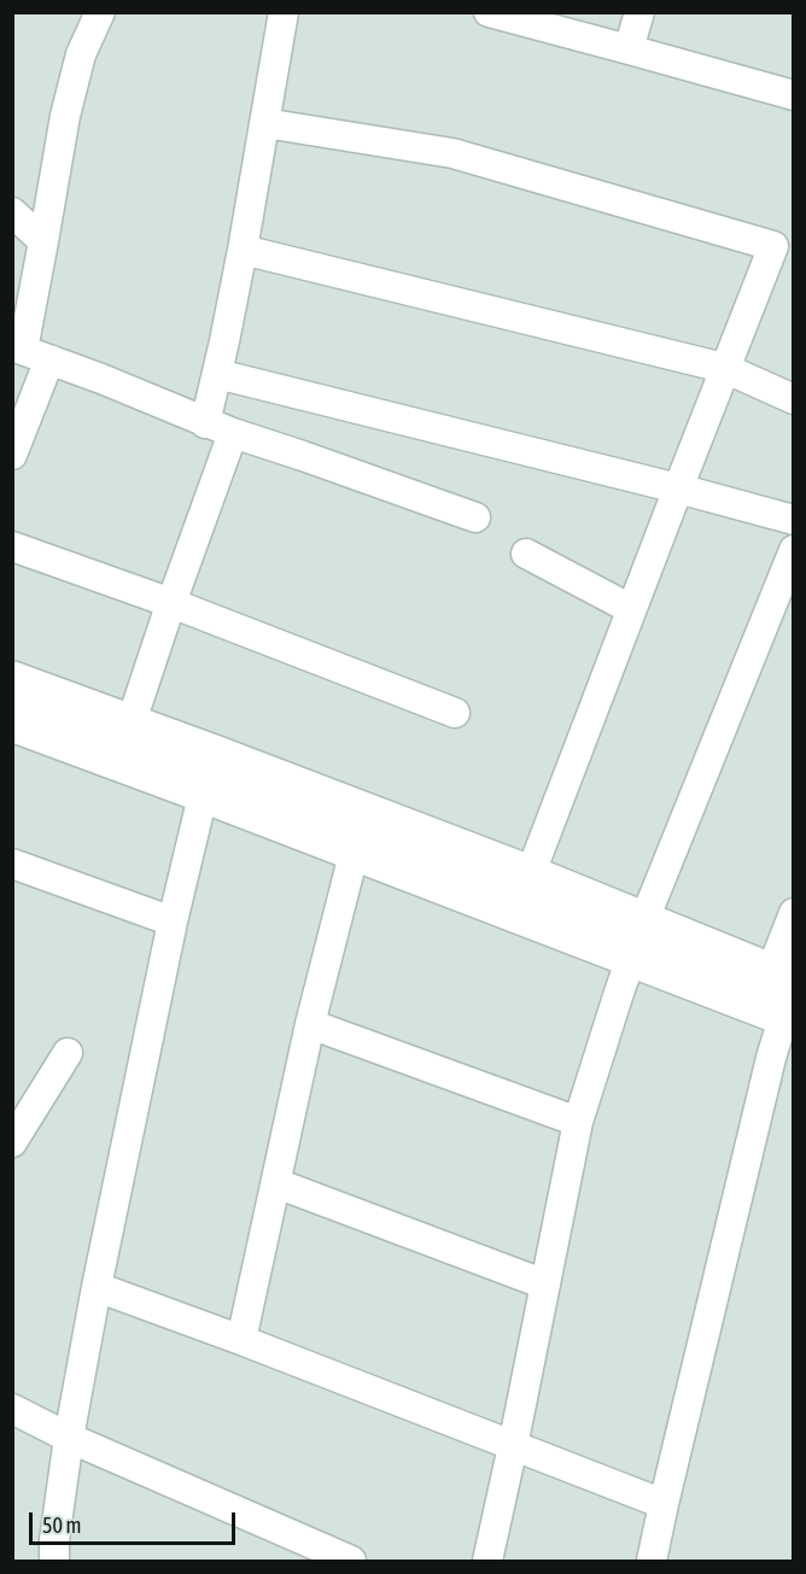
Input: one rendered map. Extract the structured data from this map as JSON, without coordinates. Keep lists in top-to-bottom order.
{
  "scale_bar": "50 m"
}
